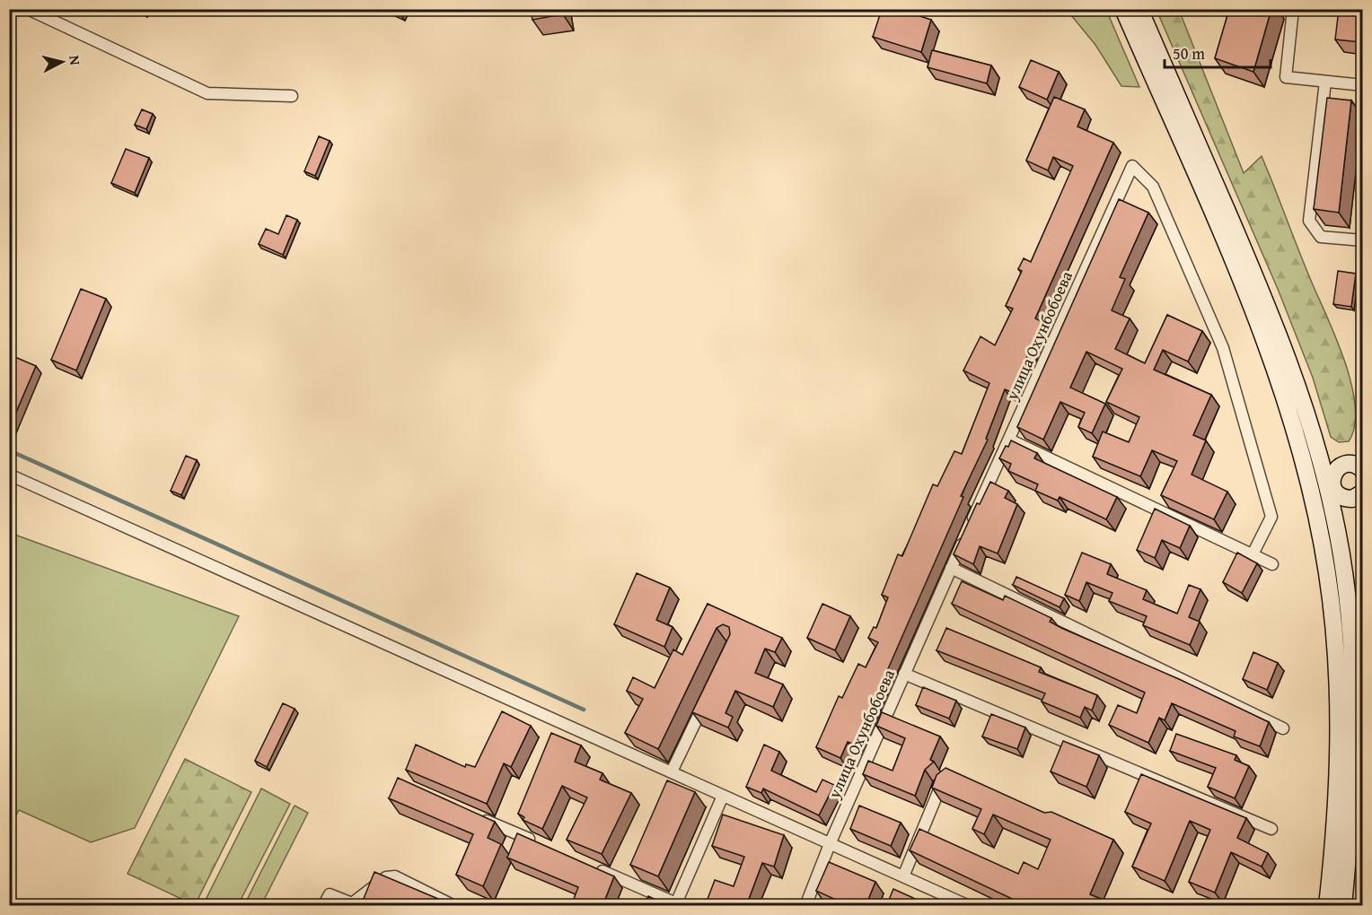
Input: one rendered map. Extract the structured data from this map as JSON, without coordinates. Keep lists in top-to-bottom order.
{
  "streets": {
    "street": ["улица Охунбобоева"]
  },
  "scale_bar": "50 m",
  "north": "right"
}
